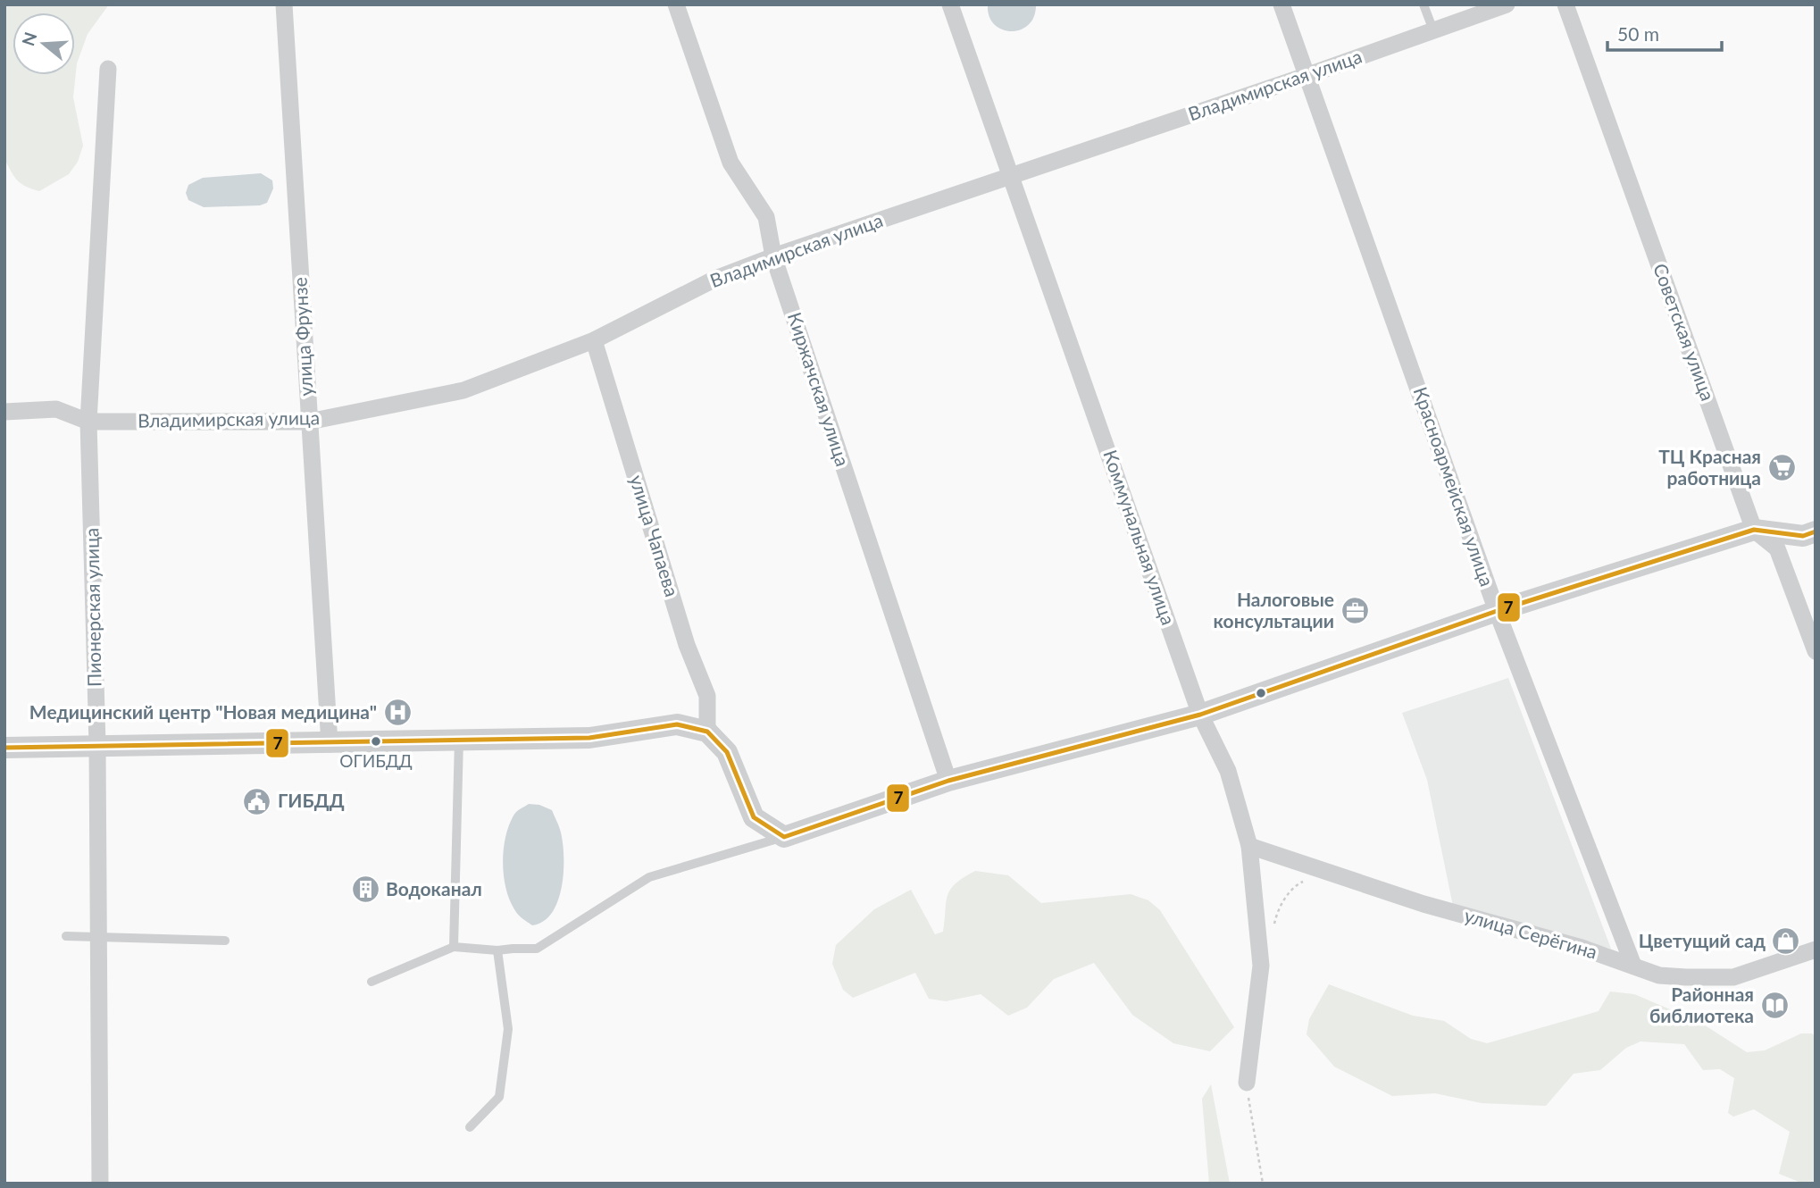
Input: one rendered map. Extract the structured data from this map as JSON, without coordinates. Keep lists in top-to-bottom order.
{
  "streets": {
    "street": [
      "Владимирская улица",
      "Советская улица",
      "улица Фрунзе",
      "Киржачская улица",
      "Красноармейская улица",
      "улица Чапаева",
      "Коммунальная улица",
      "Пионерская улица",
      "улица Серёгина"
    ]
  },
  "crossings": [
    ["Владимирская улица", "улица Фрунзе"],
    ["Владимирская улица", "Киржачская улица"],
    ["Владимирская улица", "Красноармейская улица"],
    ["Владимирская улица", "улица Чапаева"],
    ["Владимирская улица", "Коммунальная улица"],
    ["Владимирская улица", "Пионерская улица"],
    ["Красноармейская улица", "улица Серёгина"],
    ["Коммунальная улица", "улица Серёгина"]
  ],
  "places": {
    "supermarket": ["ТЦ Красная работница"],
    "office": ["Налоговые консультации"],
    "hospital": ["Медицинский центр \"Новая медицина\""],
    "other": ["ОГИБДД"],
    "public building": ["ГИБДД"],
    "building": ["Водоканал"],
    "shop": ["Цветущий сад"],
    "library": ["Районная библиотека"]
  },
  "lines": ["transit line 7"],
  "scale_bar": "50 m",
  "north": "left"
}
